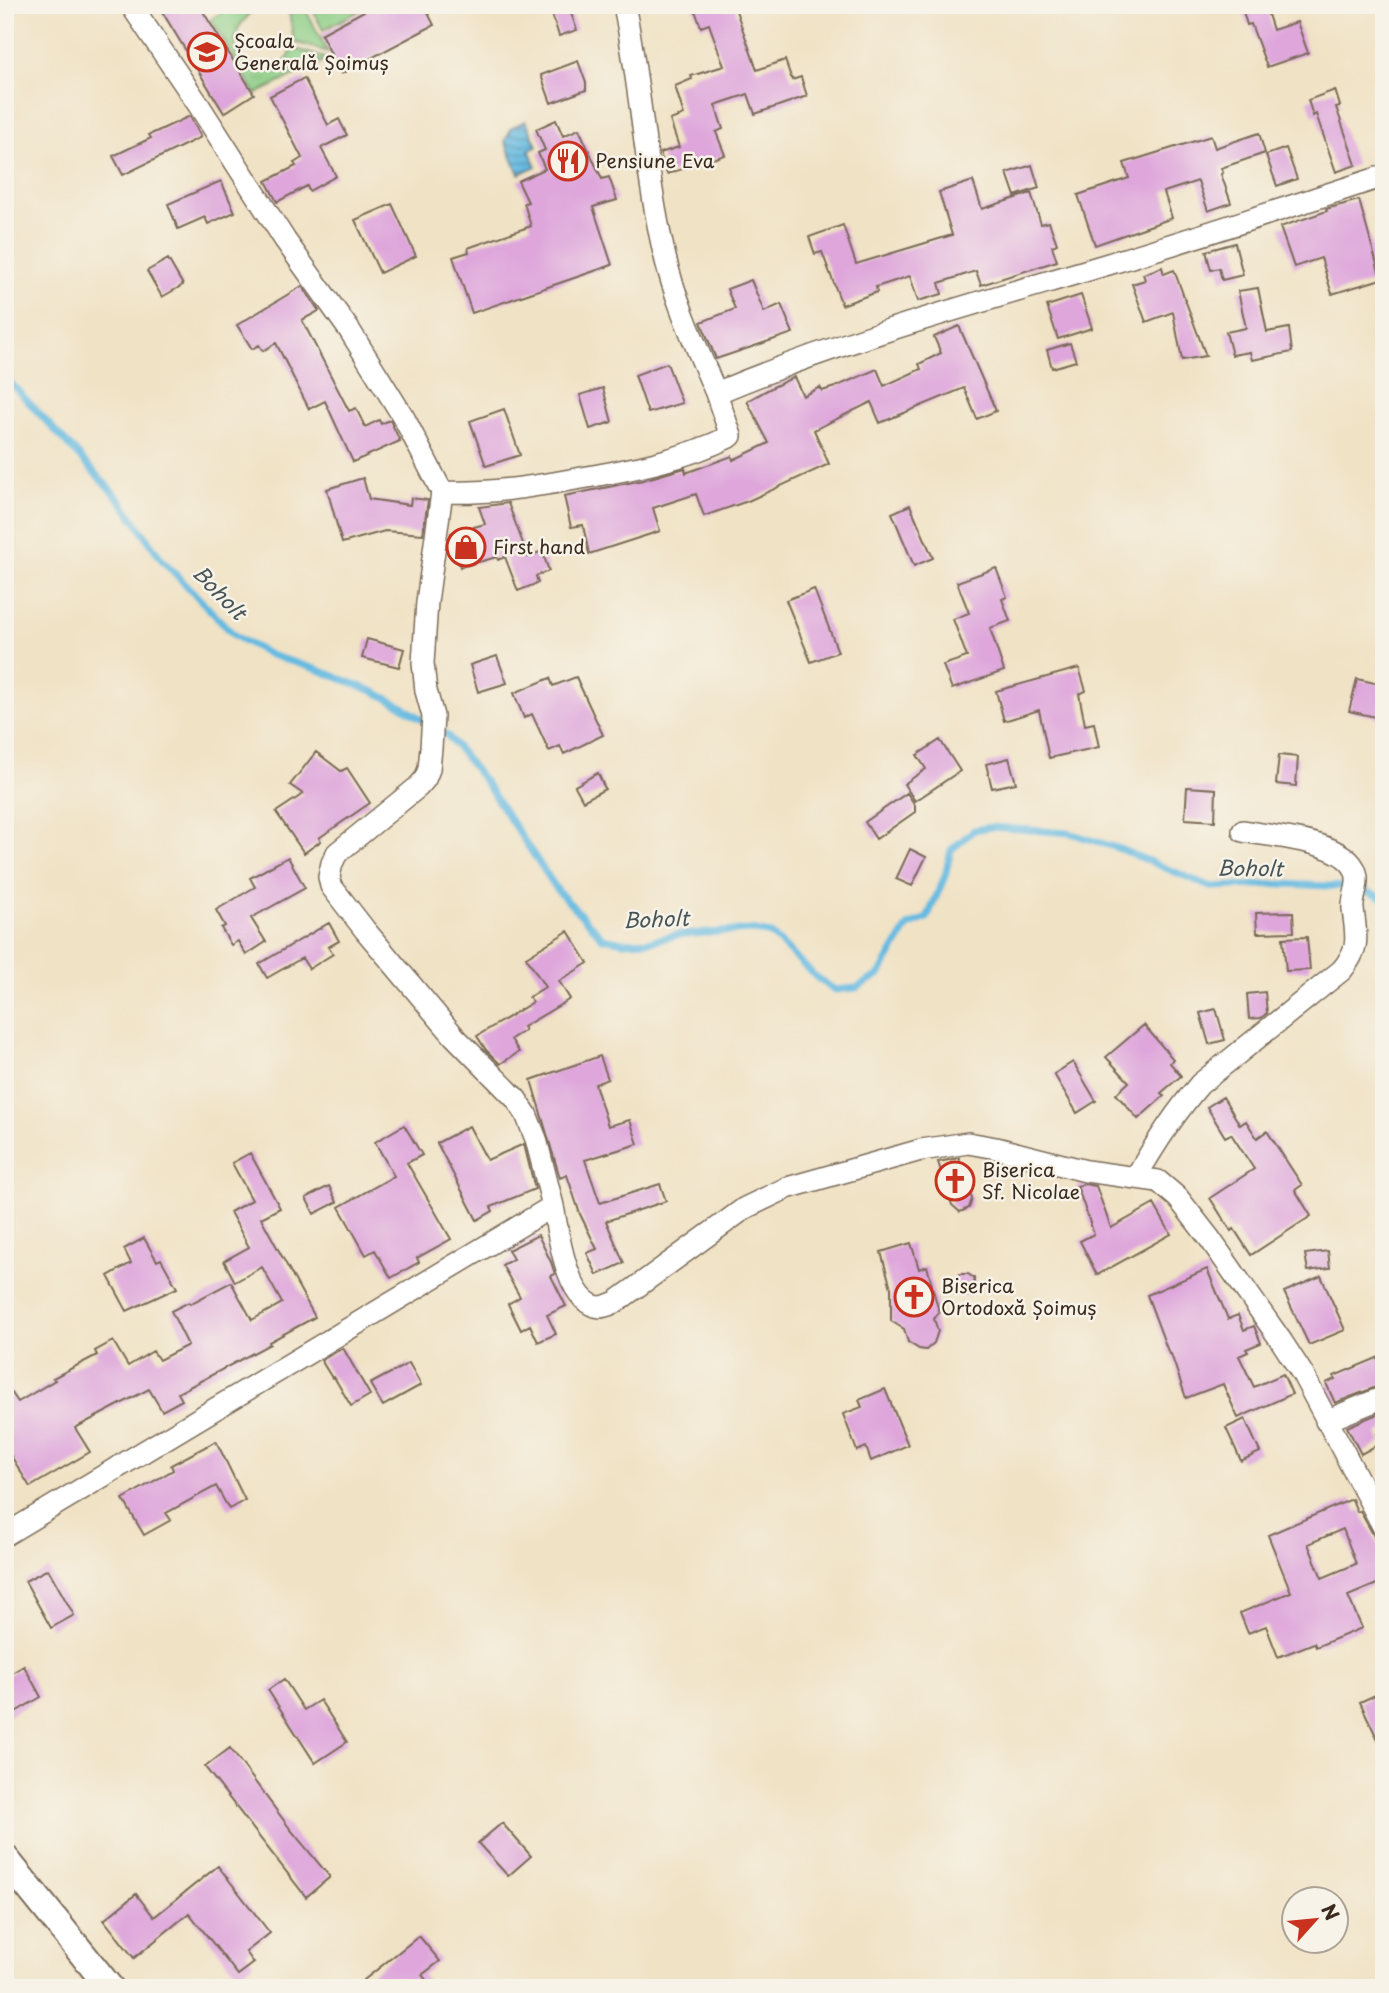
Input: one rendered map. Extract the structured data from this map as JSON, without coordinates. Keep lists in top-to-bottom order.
{
  "water": ["Boholt"],
  "places": {
    "school or university": ["Școala Generală Șoimuș"],
    "restaurant": ["Pensiune Eva"],
    "shop": ["First hand"],
    "church": ["Biserica Sf. Nicolae", "Biserica Ortodoxă Șoimuș"]
  },
  "north": "top right"
}
